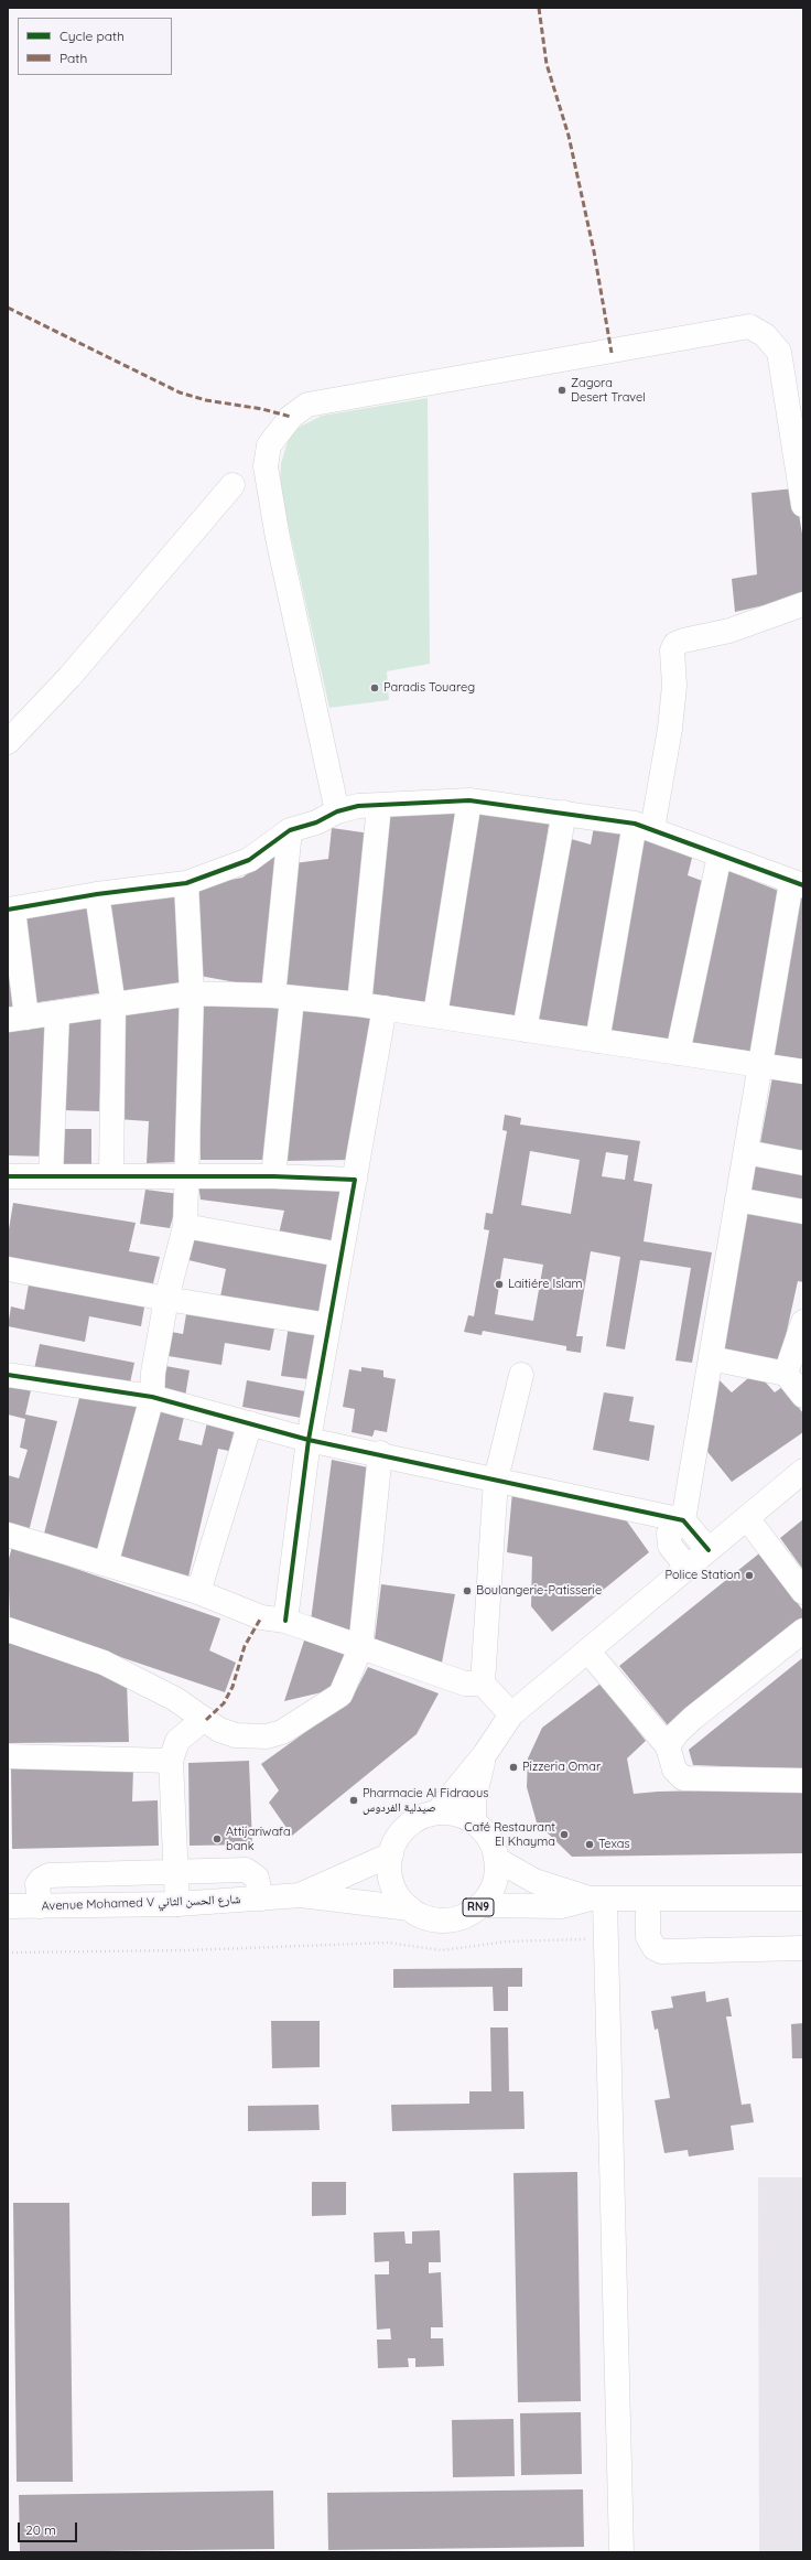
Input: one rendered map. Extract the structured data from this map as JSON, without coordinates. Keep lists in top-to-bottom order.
{
  "streets": {
    "street": ["Avenue Mohamed V شارع الحسن الثاني", "RN9"]
  },
  "crossings": [
    ["Avenue Mohamed V شارع الحسن الثاني", "RN9"]
  ],
  "places": [
    "Zagora Desert Travel",
    "Paradis Touareg",
    "Laitiére Islam",
    "Police Station",
    "Boulangerie-Patisserie",
    "Pizzeria Omar",
    "Pharmacie Al Fidraous صيدلية الفردوس",
    "Café Restaurant El Khayma",
    "Attijariwafa bank",
    "Texas"
  ],
  "legend": ["Cycle path", "Path"],
  "scale_bar": "20 m"
}
